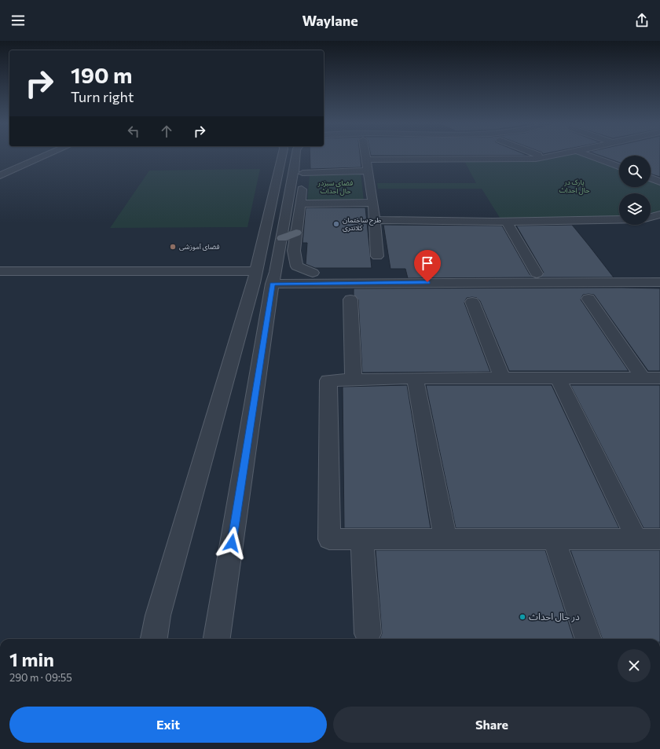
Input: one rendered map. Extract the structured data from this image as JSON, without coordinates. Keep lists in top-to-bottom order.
{
  "parks": ["پارک در حال احداث", "فضای سبزدر حال احداث"],
  "places": ["طرح ساختمان کلانتری", "فضای آموزشی", "در حال احداث"],
  "page": {
    "header": "Waylane",
    "turn": ["190 m", "Turn right"],
    "heading": ["1 min", "290 m · 09:55"],
    "buttons": ["Exit", "Share"]
  }
}
